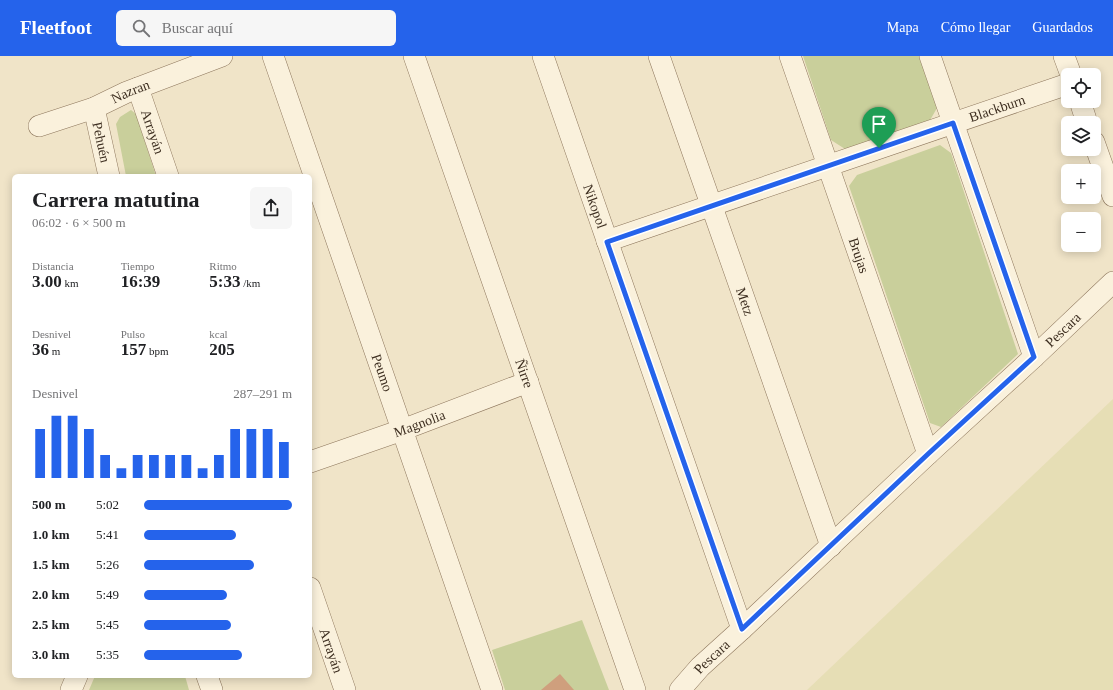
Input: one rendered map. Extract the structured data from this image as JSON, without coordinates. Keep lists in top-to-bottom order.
{
  "streets": {
    "street": [
      "Nazran",
      "Blackburn",
      "Arrayán",
      "Pehuén",
      "Nikopol",
      "Brujas",
      "Metz",
      "Pescara",
      "Peumo",
      "Ñirre",
      "Magnolia"
    ]
  },
  "crossings": [
    ["Nazran", "Arrayán"],
    ["Nazran", "Pehuén"],
    ["Blackburn", "Nikopol"],
    ["Blackburn", "Brujas"],
    ["Blackburn", "Metz"],
    ["Nikopol", "Pescara"],
    ["Brujas", "Pescara"],
    ["Metz", "Pescara"],
    ["Peumo", "Magnolia"],
    ["Ñirre", "Magnolia"]
  ],
  "page": {
    "header": "Fleetfoot",
    "search": "Buscar aquí",
    "nav": ["Mapa", "Cómo llegar", "Guardados"],
    "map_buttons": ["+", "−"],
    "heading": ["Carrera matutina", "06:02 · 6 × 500 m"],
    "stats": [
      ["Distancia", "3.00 km"],
      ["Tiempo", "16:39"],
      ["Ritmo", "5:33 /km"],
      ["Desnivel", "36 m"],
      ["Pulso", "157 bpm"],
      ["kcal", "205"]
    ],
    "chart": ["Desnivel", "287–291 m"],
    "list": [
      {
        "name": "500 m",
        "note": "5:02"
      },
      {
        "name": "1.0 km",
        "note": "5:41"
      },
      {
        "name": "1.5 km",
        "note": "5:26"
      },
      {
        "name": "2.0 km",
        "note": "5:49"
      },
      {
        "name": "2.5 km",
        "note": "5:45"
      },
      {
        "name": "3.0 km",
        "note": "5:35"
      }
    ]
  }
}
